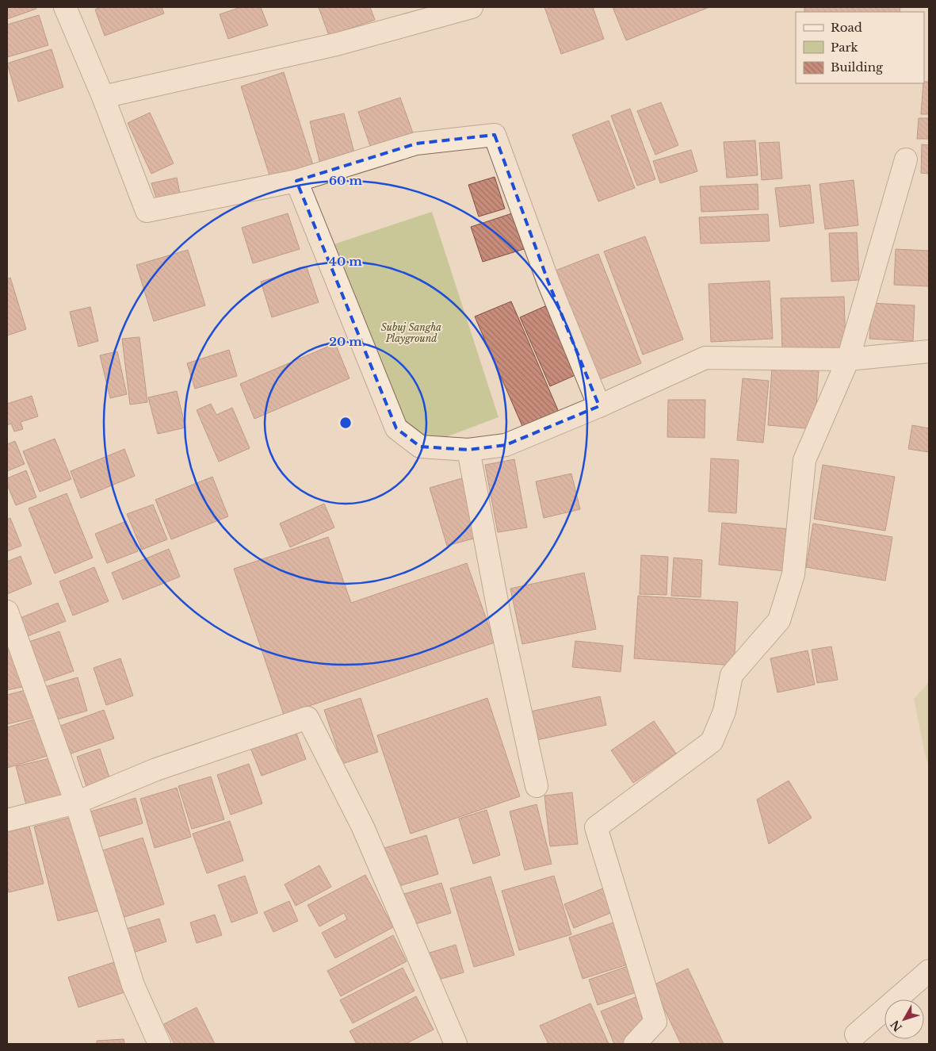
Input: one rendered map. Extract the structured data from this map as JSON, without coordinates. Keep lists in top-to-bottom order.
{
  "parks": ["Subuj Sangha Playground"],
  "legend": ["Road", "Park", "Building"],
  "north": "bottom left",
  "rings": ["60 m", "40 m", "20 m"]
}
